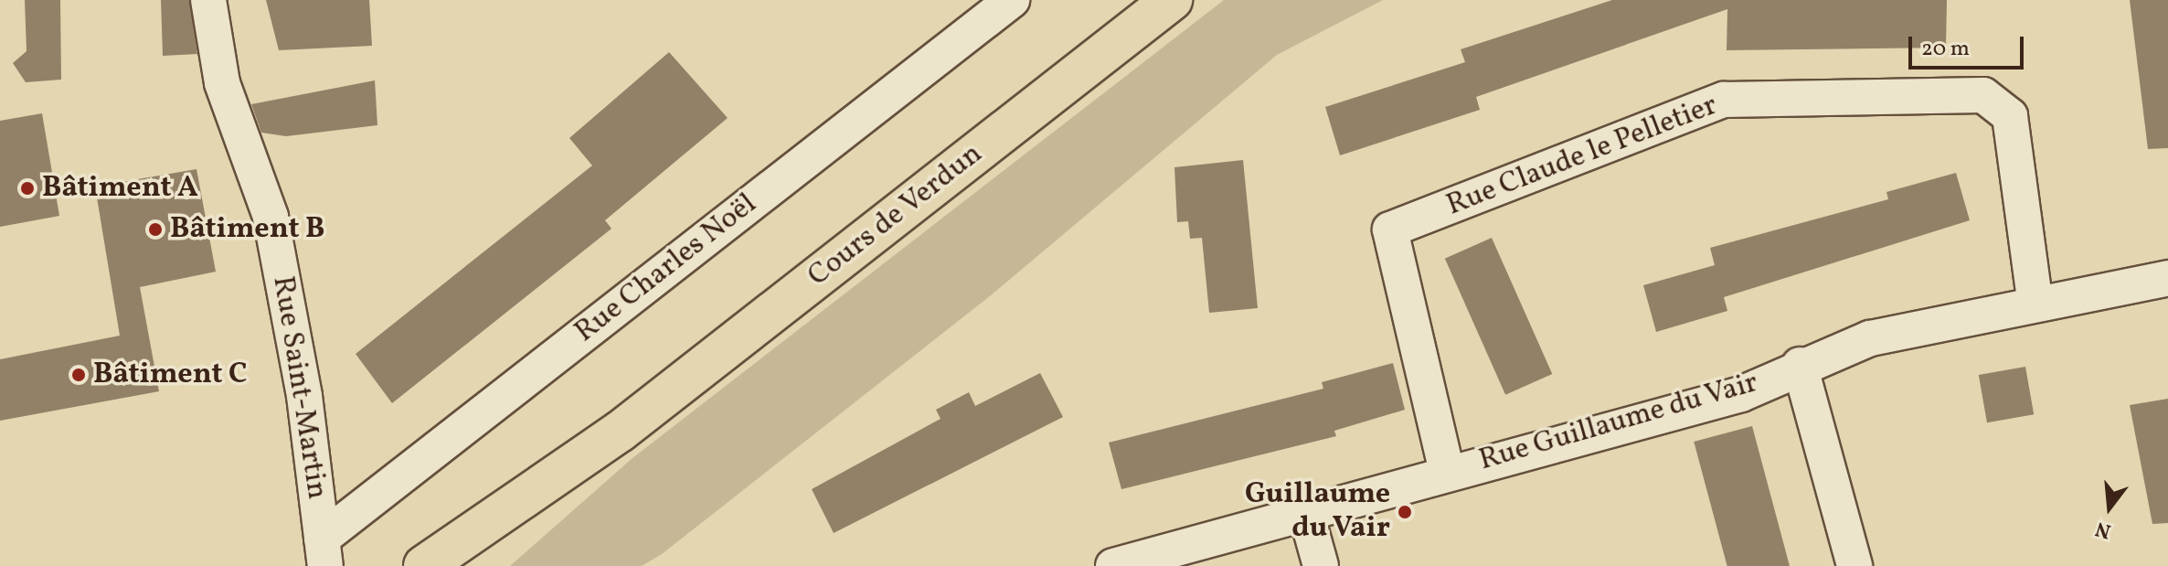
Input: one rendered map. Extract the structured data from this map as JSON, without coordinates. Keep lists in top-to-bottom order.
{
  "streets": {
    "main road": ["Cours de Verdun"],
    "street": [
      "Rue Claude le Pelletier",
      "Rue Charles Noël",
      "Rue Saint-Martin",
      "Rue Guillaume du Vair"
    ]
  },
  "crossings": [
    ["Rue Claude le Pelletier", "Rue Guillaume du Vair"],
    ["Rue Charles Noël", "Rue Saint-Martin"]
  ],
  "places": [
    "Bâtiment A",
    "Bâtiment B",
    "Bâtiment C",
    "Guillaume du Vair"
  ],
  "scale_bar": "20 m",
  "north": "bottom"
}
